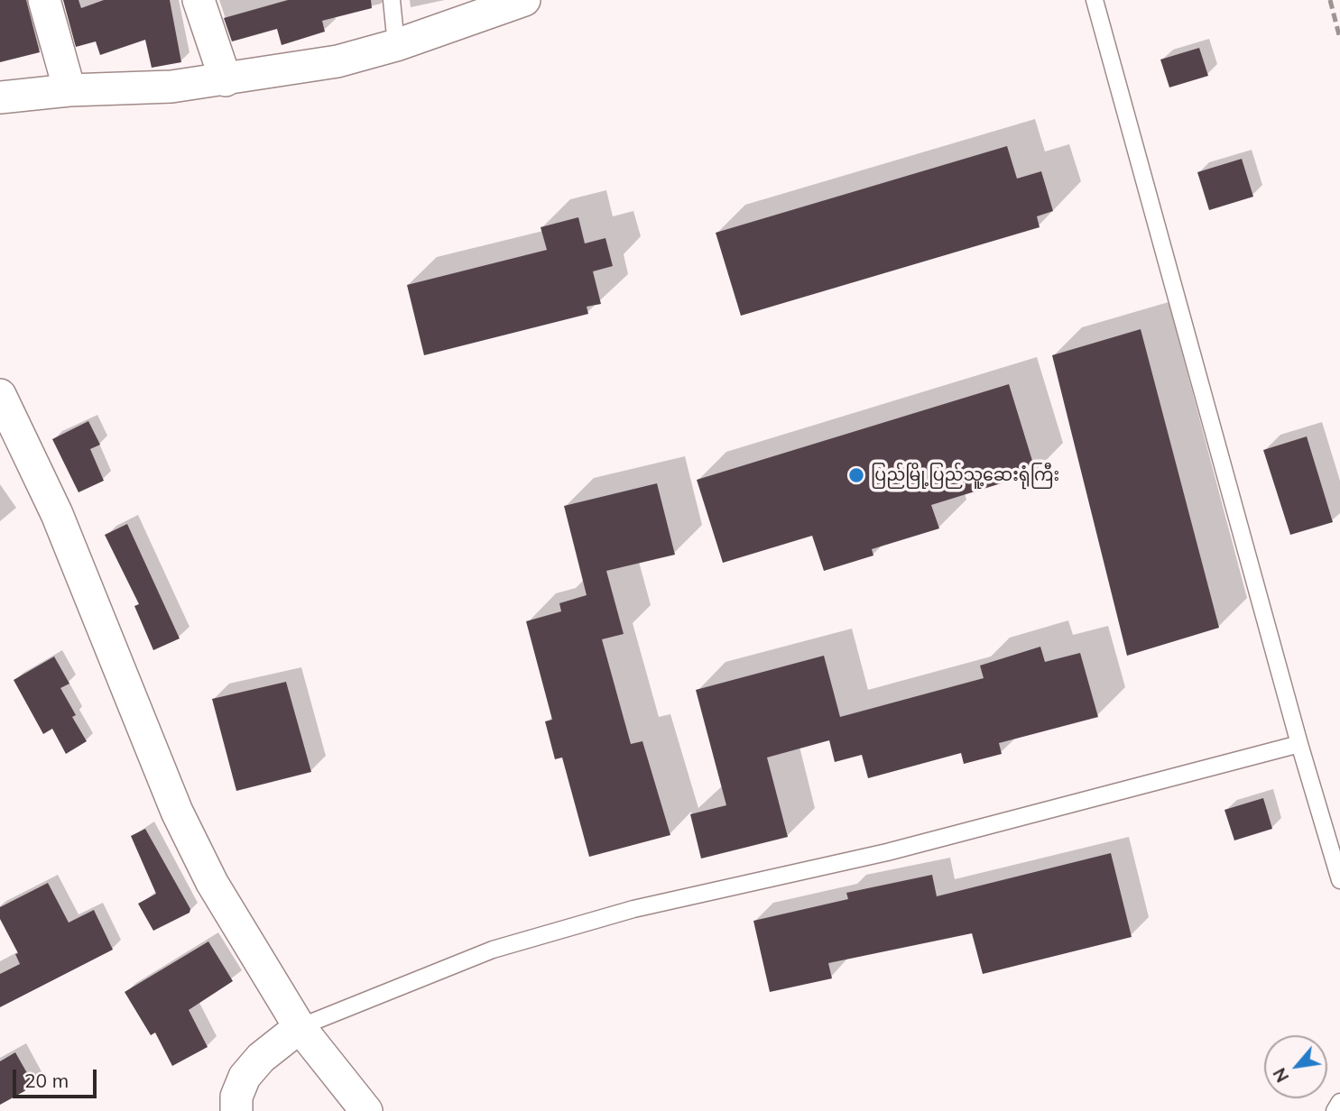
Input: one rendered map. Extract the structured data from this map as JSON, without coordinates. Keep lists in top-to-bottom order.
{
  "places": ["ပြည်မြို့ပြည်သူ့ဆေးရုံကြီး"],
  "scale_bar": "20 m",
  "north": "bottom left"
}
